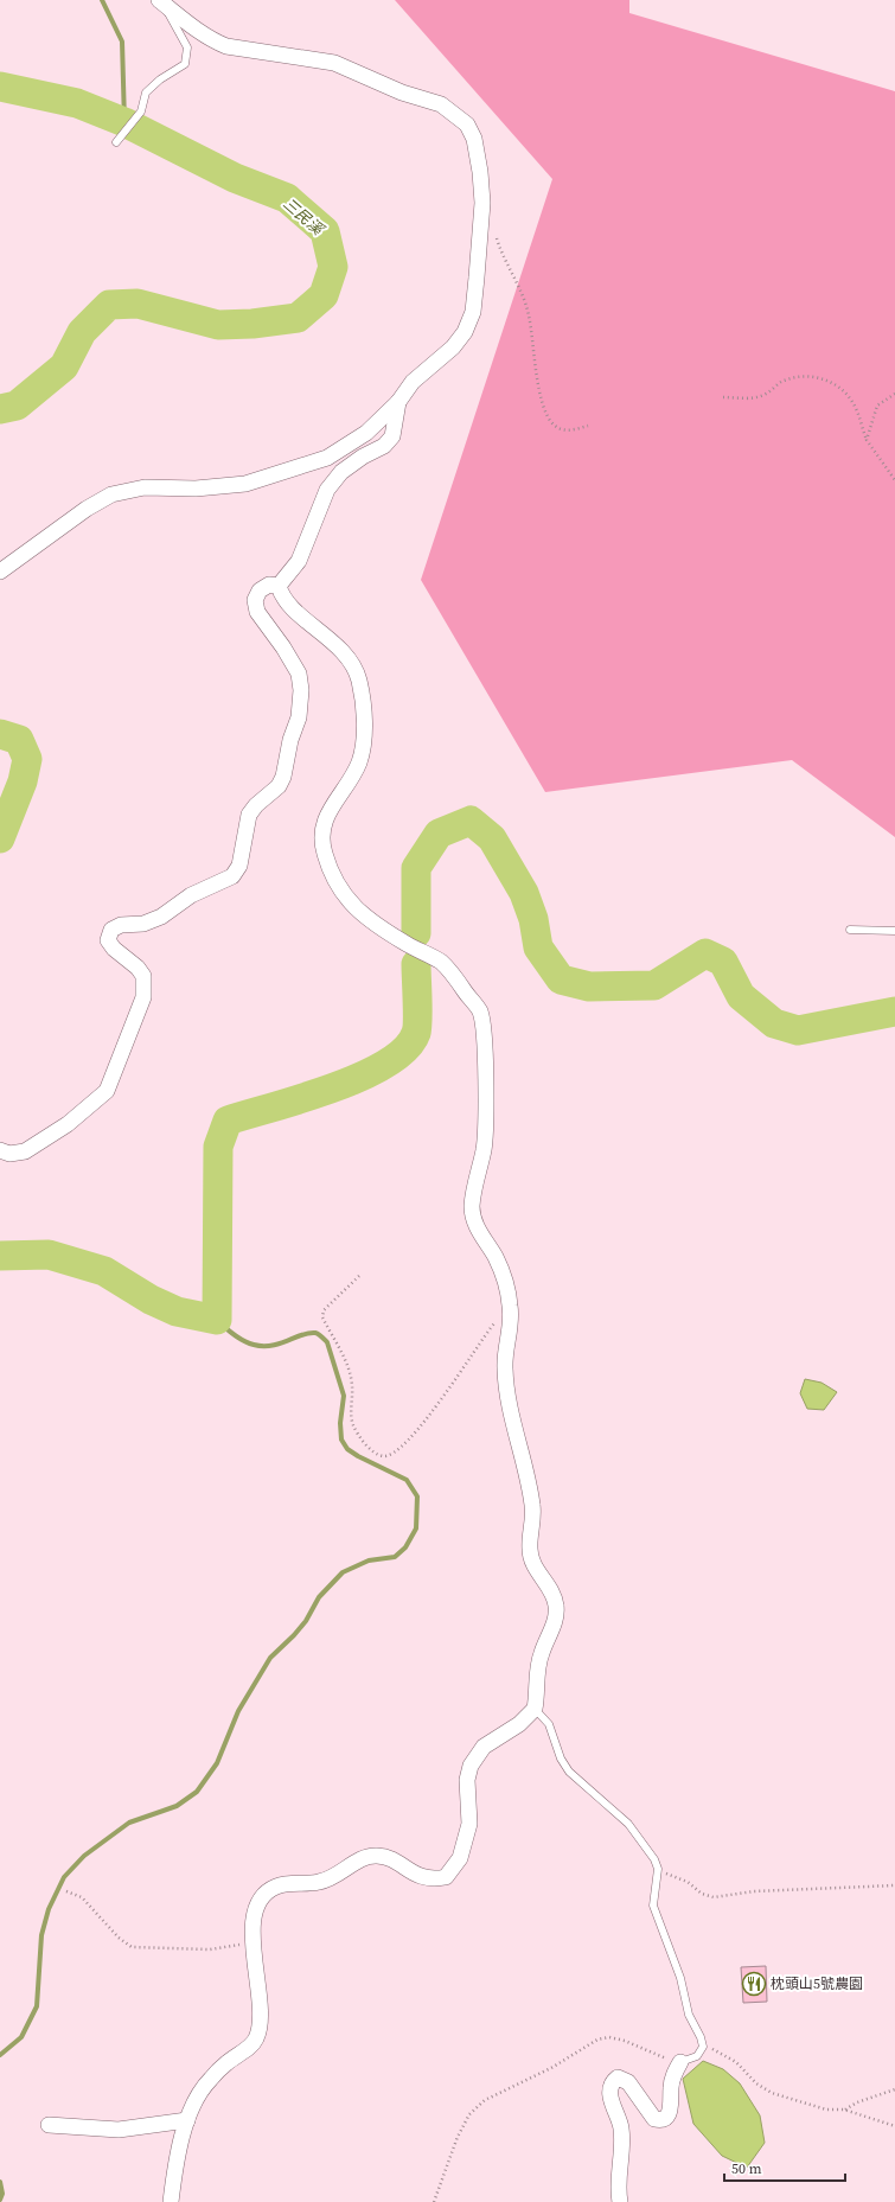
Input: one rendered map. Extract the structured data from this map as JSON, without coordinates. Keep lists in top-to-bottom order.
{
  "water": ["三民溪"],
  "places": {
    "restaurant": ["枕頭山5號農園"]
  },
  "scale_bar": "50 m"
}
